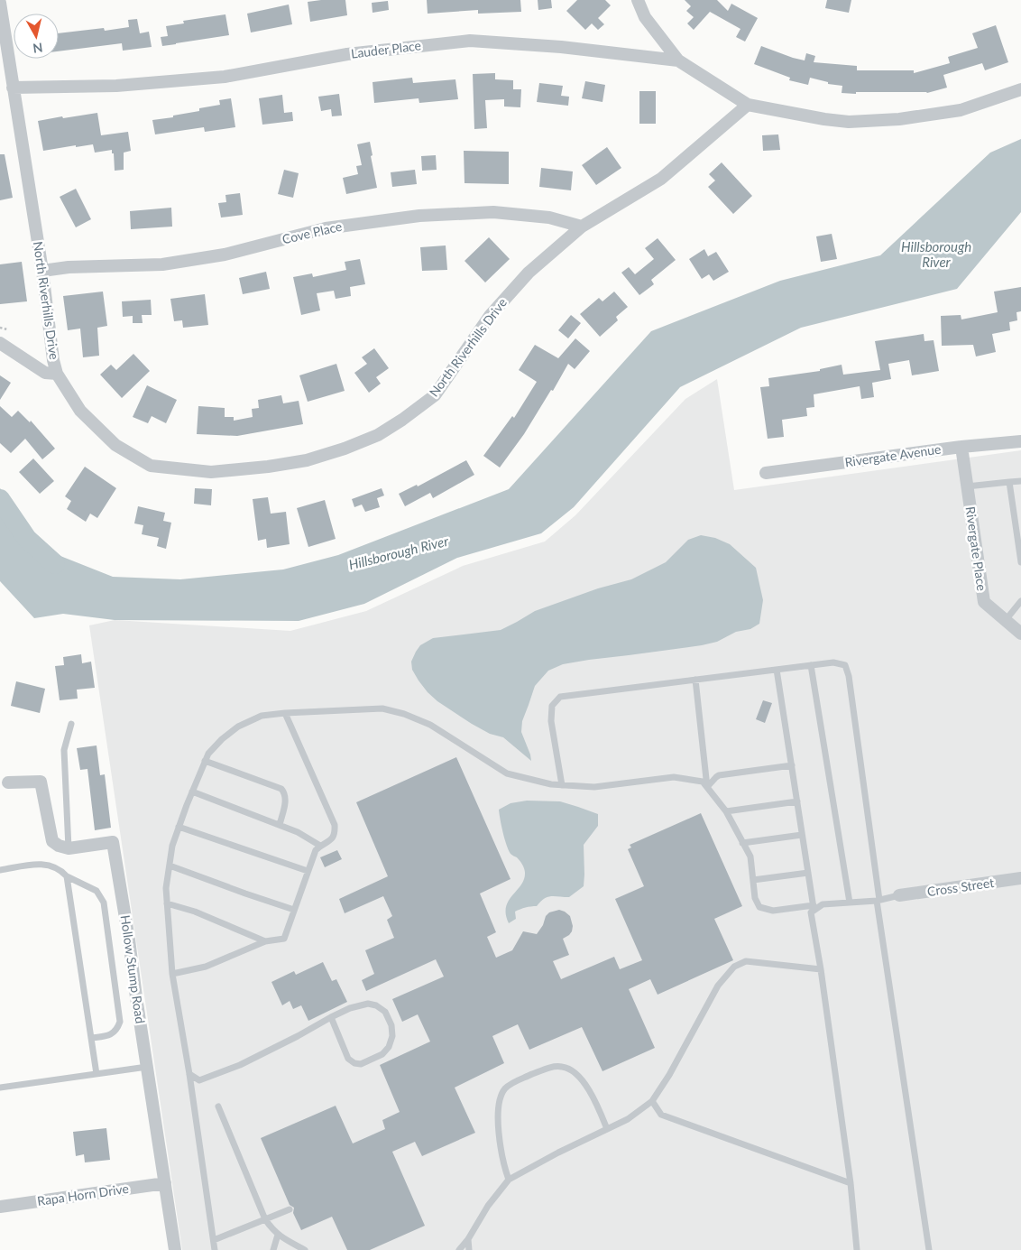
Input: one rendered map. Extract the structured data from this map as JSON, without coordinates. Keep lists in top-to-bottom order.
{
  "streets": {
    "street": [
      "Lauder Place",
      "Cove Place",
      "North Riverhills Drive",
      "Rivergate Avenue",
      "Rivergate Place",
      "Cross Street",
      "Hollow Stump Road",
      "Rapa Horn Drive"
    ]
  },
  "crossings": [
    ["Lauder Place", "North Riverhills Drive"],
    ["Cove Place", "North Riverhills Drive"],
    ["Rivergate Avenue", "Rivergate Place"],
    ["Hollow Stump Road", "Rapa Horn Drive"]
  ],
  "water": ["Hillsborough River"],
  "north": "bottom"
}
